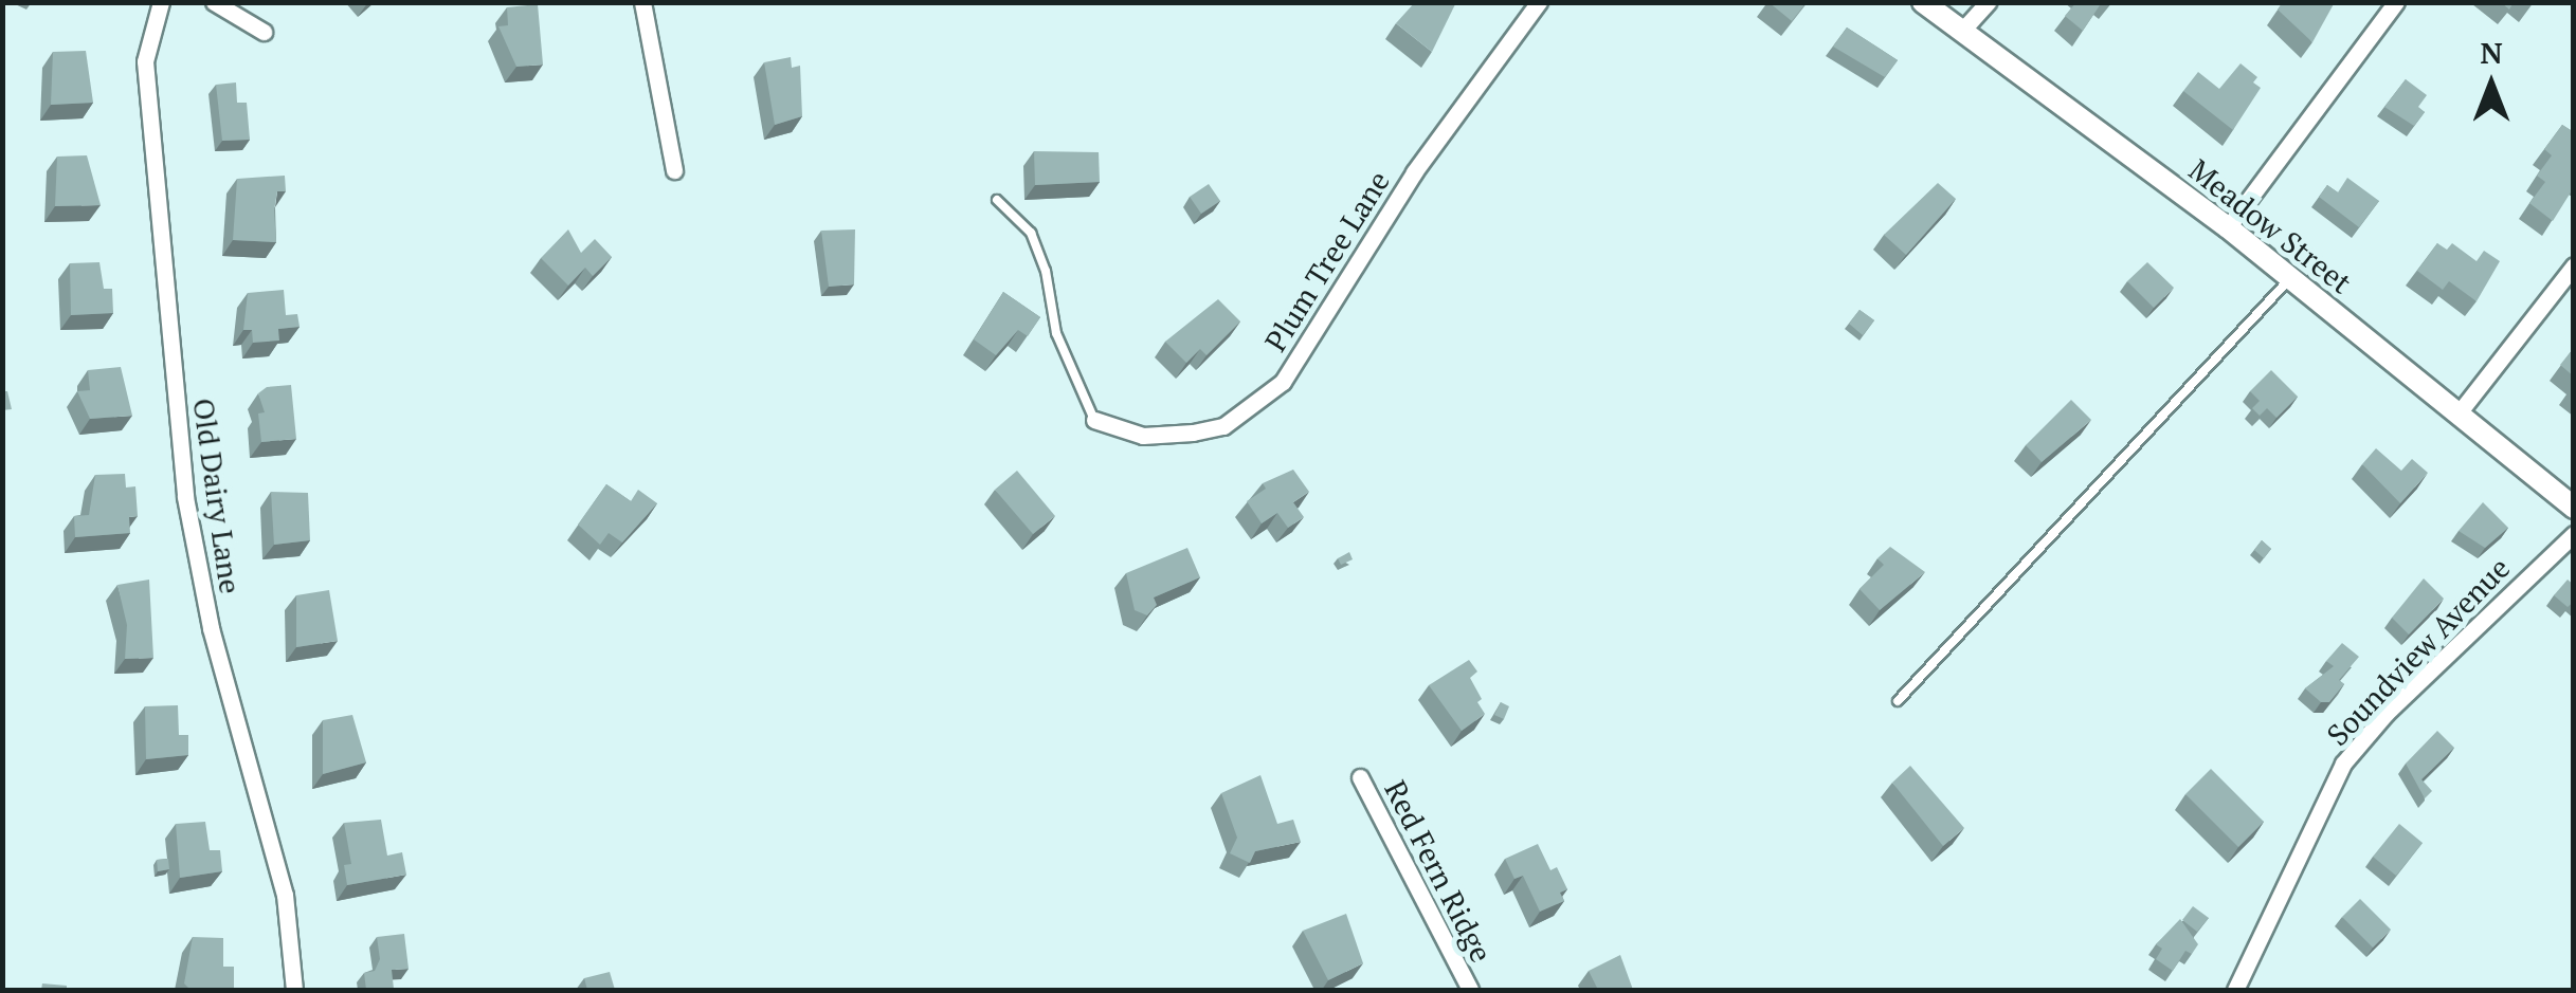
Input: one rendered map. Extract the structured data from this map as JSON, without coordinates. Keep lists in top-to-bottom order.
{
  "streets": {
    "street": [
      "Meadow Street",
      "Plum Tree Lane",
      "Old Dairy Lane",
      "Soundview Avenue",
      "Red Fern Ridge"
    ]
  },
  "north": "top"
}
